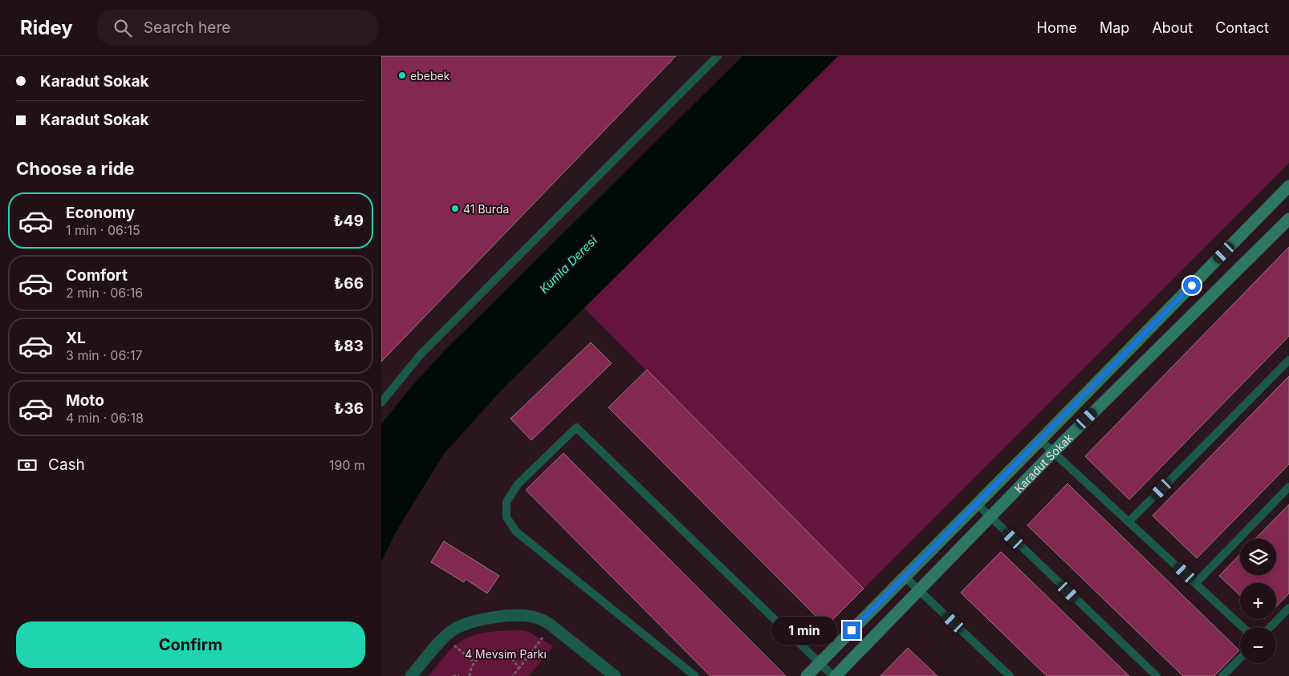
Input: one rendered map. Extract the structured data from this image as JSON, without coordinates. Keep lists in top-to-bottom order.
{
  "streets": {
    "street": ["Karadut Sokak"]
  },
  "water": ["Kumla Deresi"],
  "parks": ["4 Mevsim Parkı"],
  "places": ["ebebek", "41 Burda"],
  "page": {
    "header": "Ridey",
    "search": "Search here",
    "nav": [
      "Home",
      "Map",
      "About",
      "Contact"
    ],
    "banner": ["Karadut Sokak", "Karadut Sokak"],
    "heading": "Choose a ride",
    "list": [
      {
        "name": "Economy",
        "note": "1 min · 06:15",
        "value": "₺49"
      },
      {
        "name": "Comfort",
        "note": "2 min · 06:16",
        "value": "₺66"
      },
      {
        "name": "XL",
        "note": "3 min · 06:17",
        "value": "₺83"
      },
      {
        "name": "Moto",
        "note": "4 min · 06:18",
        "value": "₺36"
      }
    ],
    "pay": ["Cash", "190 m"],
    "map_buttons": ["+", "−"],
    "buttons": "Confirm",
    "bubble": "1 min"
  }
}
